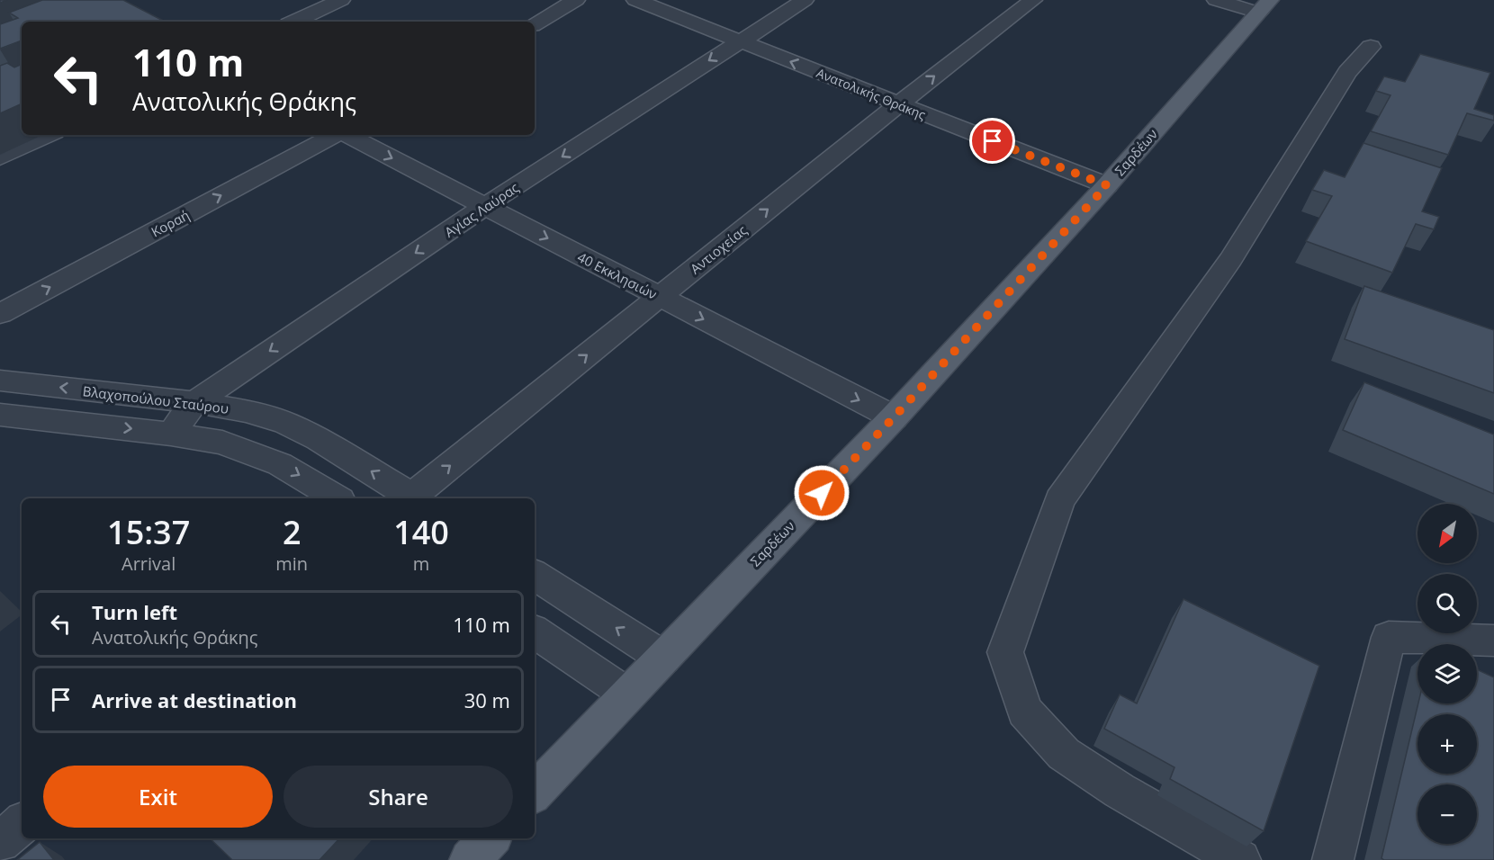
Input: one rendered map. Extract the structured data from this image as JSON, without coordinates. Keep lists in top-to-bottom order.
{
  "streets": {
    "main road": ["Σαρδέων"],
    "street": [
      "Ανατολικής Θράκης",
      "Αγίας Λαύρας",
      "Κοραή",
      "Αντιοχείας",
      "40 Εκκλησιών",
      "Βλαχοπούλου Σταύρου"
    ]
  },
  "crossings": [
    ["Ανατολικής Θράκης", "Σαρδέων"],
    ["Ανατολικής Θράκης", "Αγίας Λαύρας"],
    ["Ανατολικής Θράκης", "Αντιοχείας"],
    ["Σαρδέων", "40 Εκκλησιών"],
    ["Αγίας Λαύρας", "40 Εκκλησιών"],
    ["Αγίας Λαύρας", "Βλαχοπούλου Σταύρου"],
    ["Αντιοχείας", "40 Εκκλησιών"]
  ],
  "one_way": [
    "Αγίας Λαύρας",
    "Κοραή",
    "Αντιοχείας",
    "40 Εκκλησιών"
  ],
  "north": "bottom left",
  "page": {
    "turn": ["110 m", "Ανατολικής Θράκης"],
    "eta": [
      "15:37",
      "Arrival",
      "2",
      "min",
      "140",
      "m"
    ],
    "map_buttons": ["+", "−"],
    "list": [
      {
        "name": "Turn left",
        "note": "Ανατολικής Θράκης",
        "value": "110 m"
      },
      {
        "name": "Arrive at destination",
        "value": "30 m"
      }
    ],
    "buttons": ["Exit", "Share"]
  }
}
